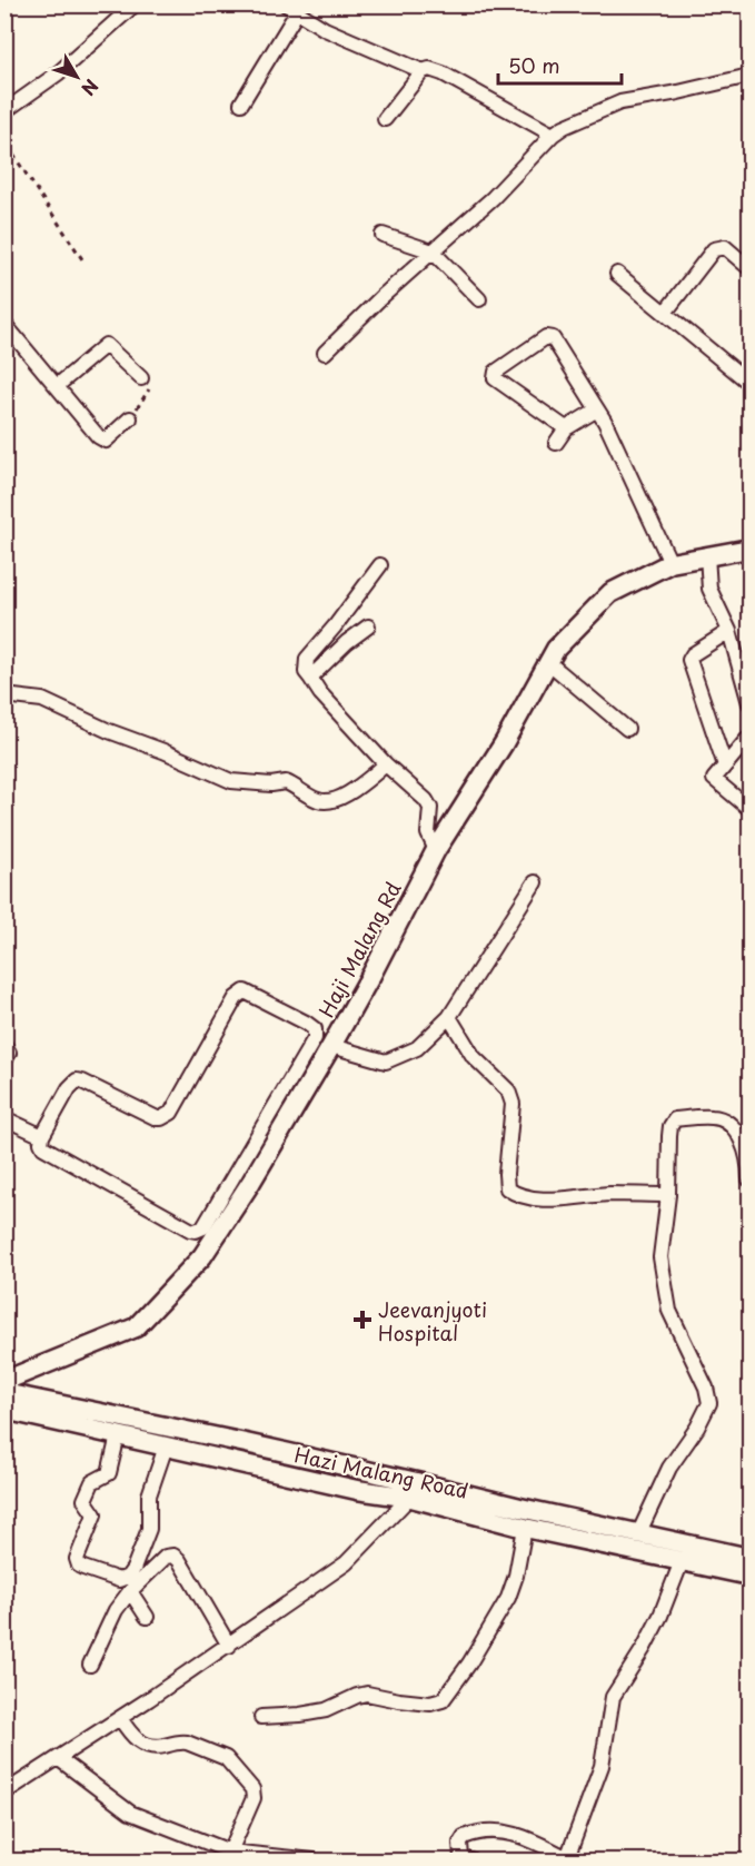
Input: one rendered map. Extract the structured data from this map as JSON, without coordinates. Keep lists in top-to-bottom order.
{
  "streets": {
    "main road": ["Haji Malang Rd", "Hazi Malang Road"]
  },
  "crossings": [
    ["Haji Malang Rd", "Hazi Malang Road"]
  ],
  "places": {
    "health": ["Jeevanjyoti Hospital"]
  },
  "scale_bar": "50 m",
  "north": "bottom right"
}
